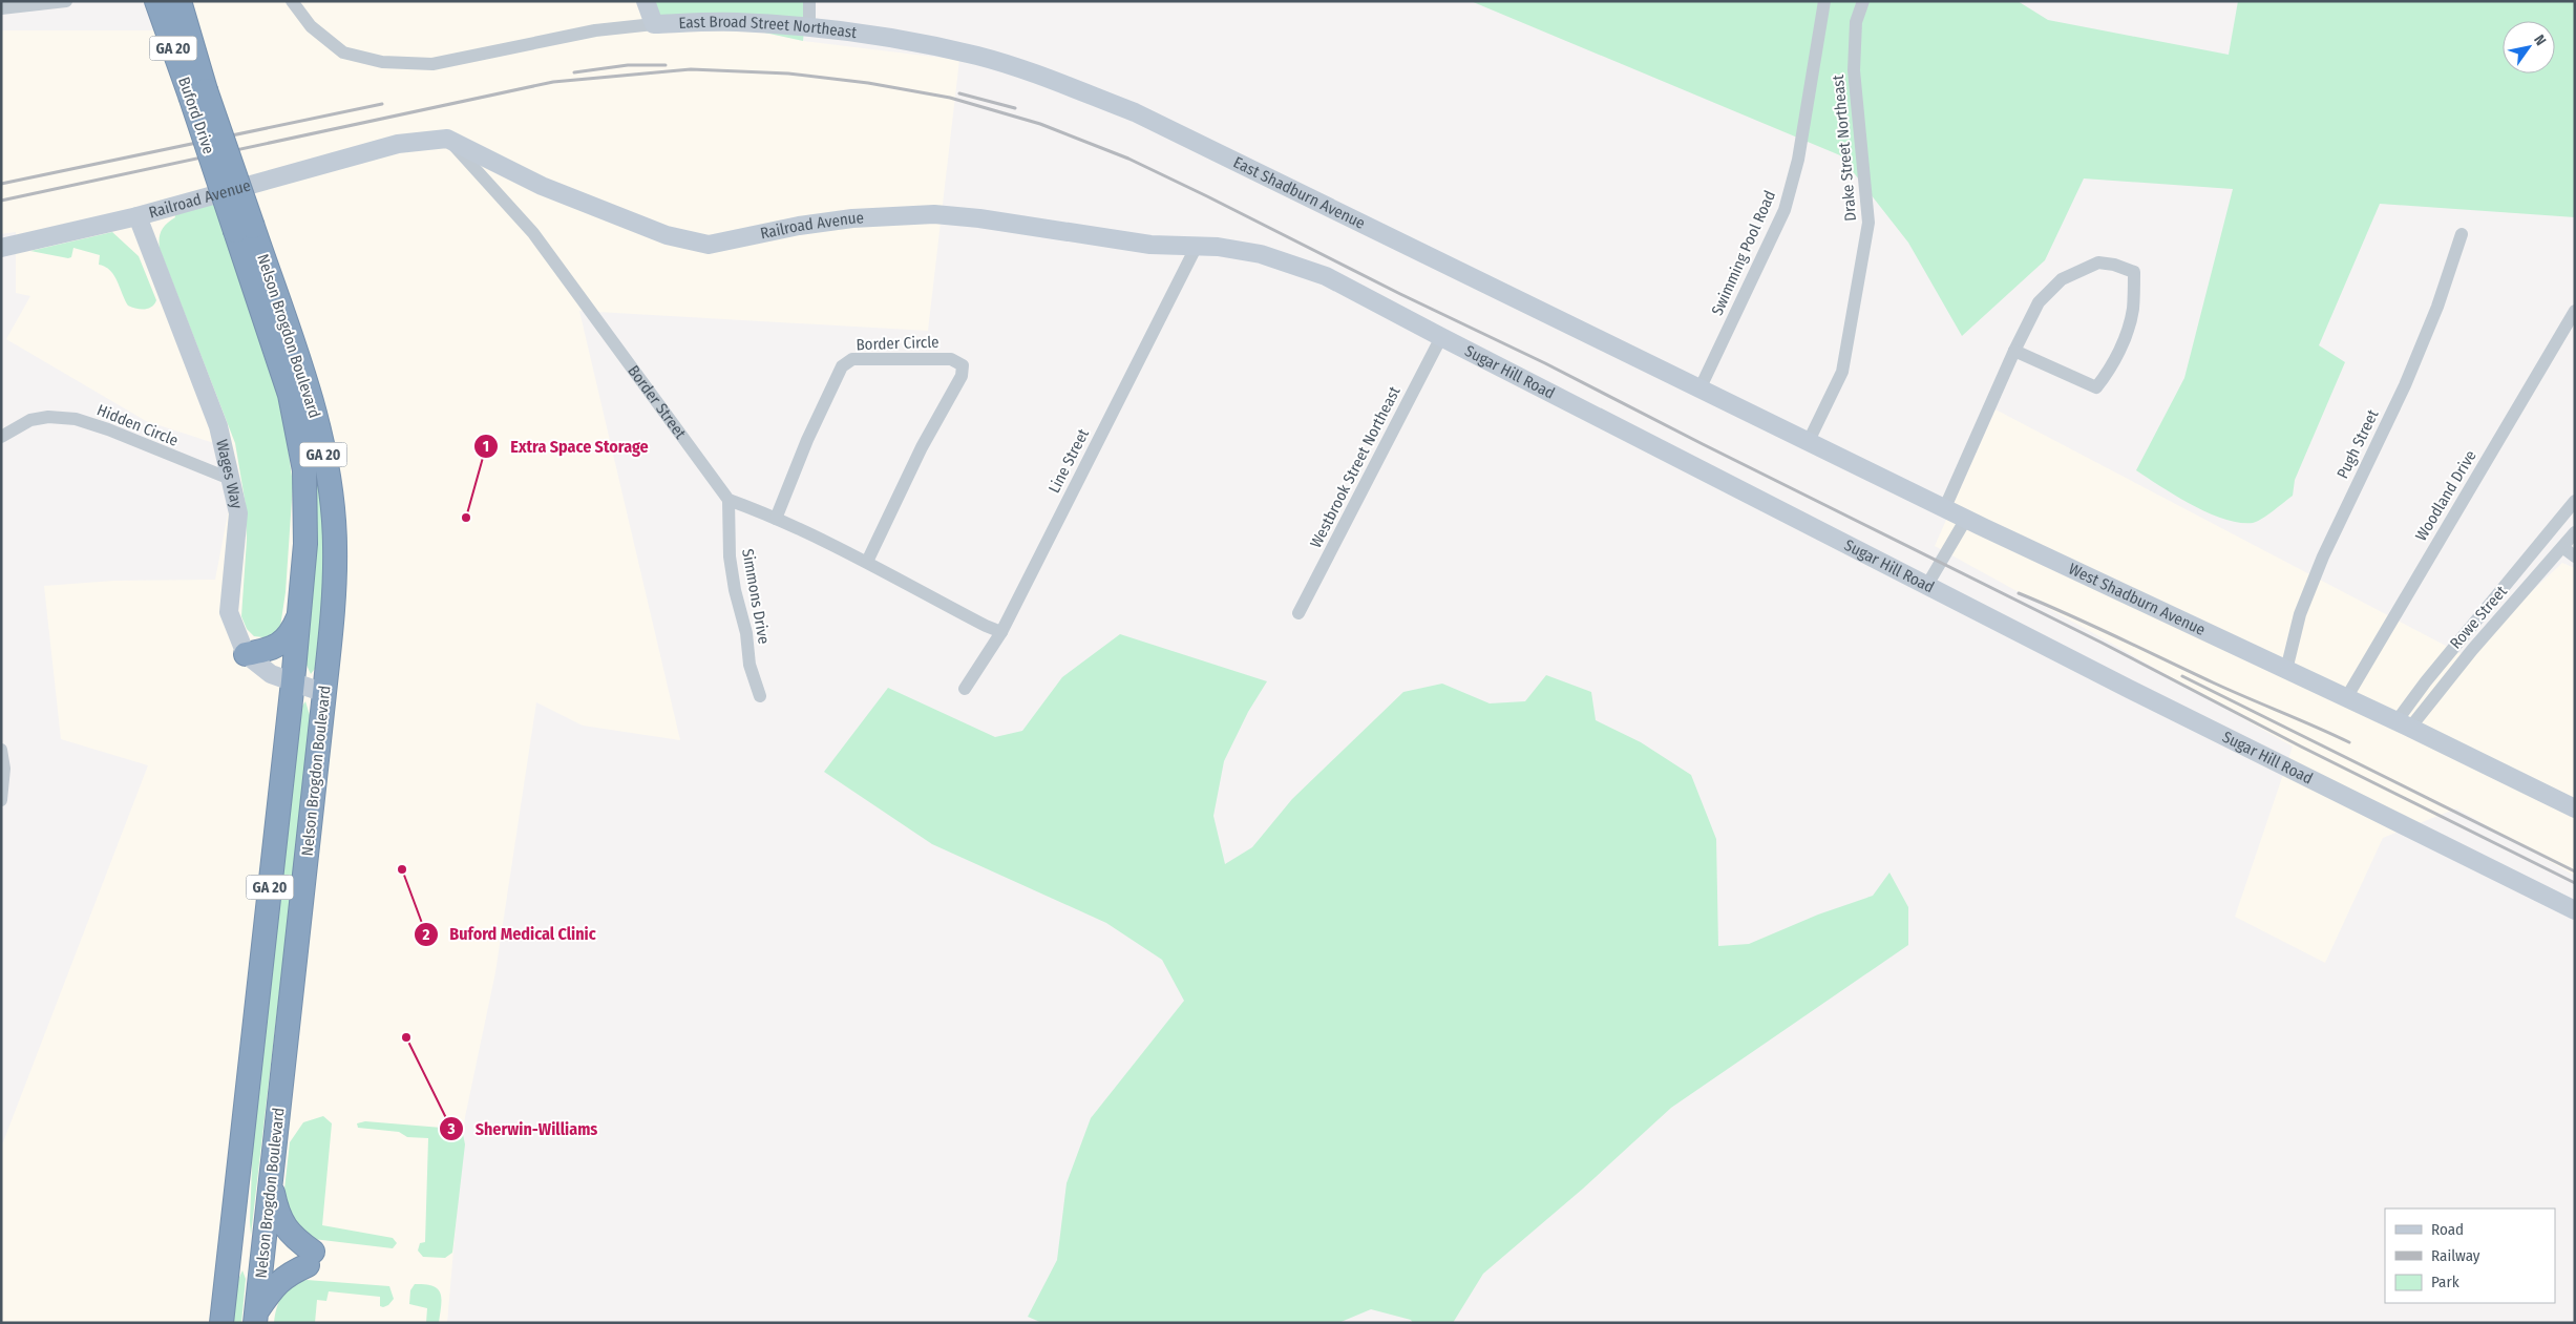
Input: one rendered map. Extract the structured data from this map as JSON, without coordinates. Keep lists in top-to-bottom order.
{
  "streets": {
    "highway": ["GA 20", "Buford Drive", "Nelson Brogdon Boulevard"],
    "street": [
      "East Broad Street Northeast",
      "Drake Street Northeast",
      "East Shadburn Avenue",
      "Railroad Avenue",
      "Swimming Pool Road",
      "Border Circle",
      "Sugar Hill Road",
      "Border Street",
      "Hidden Circle",
      "Pugh Street",
      "Line Street",
      "Westbrook Street Northeast",
      "Wages Way",
      "Woodland Drive",
      "Simmons Drive",
      "West Shadburn Avenue",
      "Rowe Street"
    ]
  },
  "crossings": [
    ["East Broad Street Northeast", "East Shadburn Avenue"],
    ["Buford Drive", "Nelson Brogdon Boulevard"],
    ["Drake Street Northeast", "West Shadburn Avenue"],
    ["East Shadburn Avenue", "Swimming Pool Road"],
    ["East Shadburn Avenue", "West Shadburn Avenue"],
    ["Railroad Avenue", "Sugar Hill Road"],
    ["Railroad Avenue", "Border Street"],
    ["Railroad Avenue", "Line Street"],
    ["Railroad Avenue", "Wages Way"],
    ["Swimming Pool Road", "West Shadburn Avenue"],
    ["Nelson Brogdon Boulevard", "Wages Way"],
    ["Sugar Hill Road", "Line Street"],
    ["Sugar Hill Road", "Westbrook Street Northeast"],
    ["Border Street", "Simmons Drive"],
    ["Hidden Circle", "Wages Way"],
    ["Pugh Street", "West Shadburn Avenue"],
    ["Woodland Drive", "West Shadburn Avenue"],
    ["West Shadburn Avenue", "Rowe Street"]
  ],
  "places": ["Extra Space Storage", "Buford Medical Clinic", "Sherwin-Williams"],
  "legend": ["Road", "Railway", "Park"],
  "north": "top right"
}
